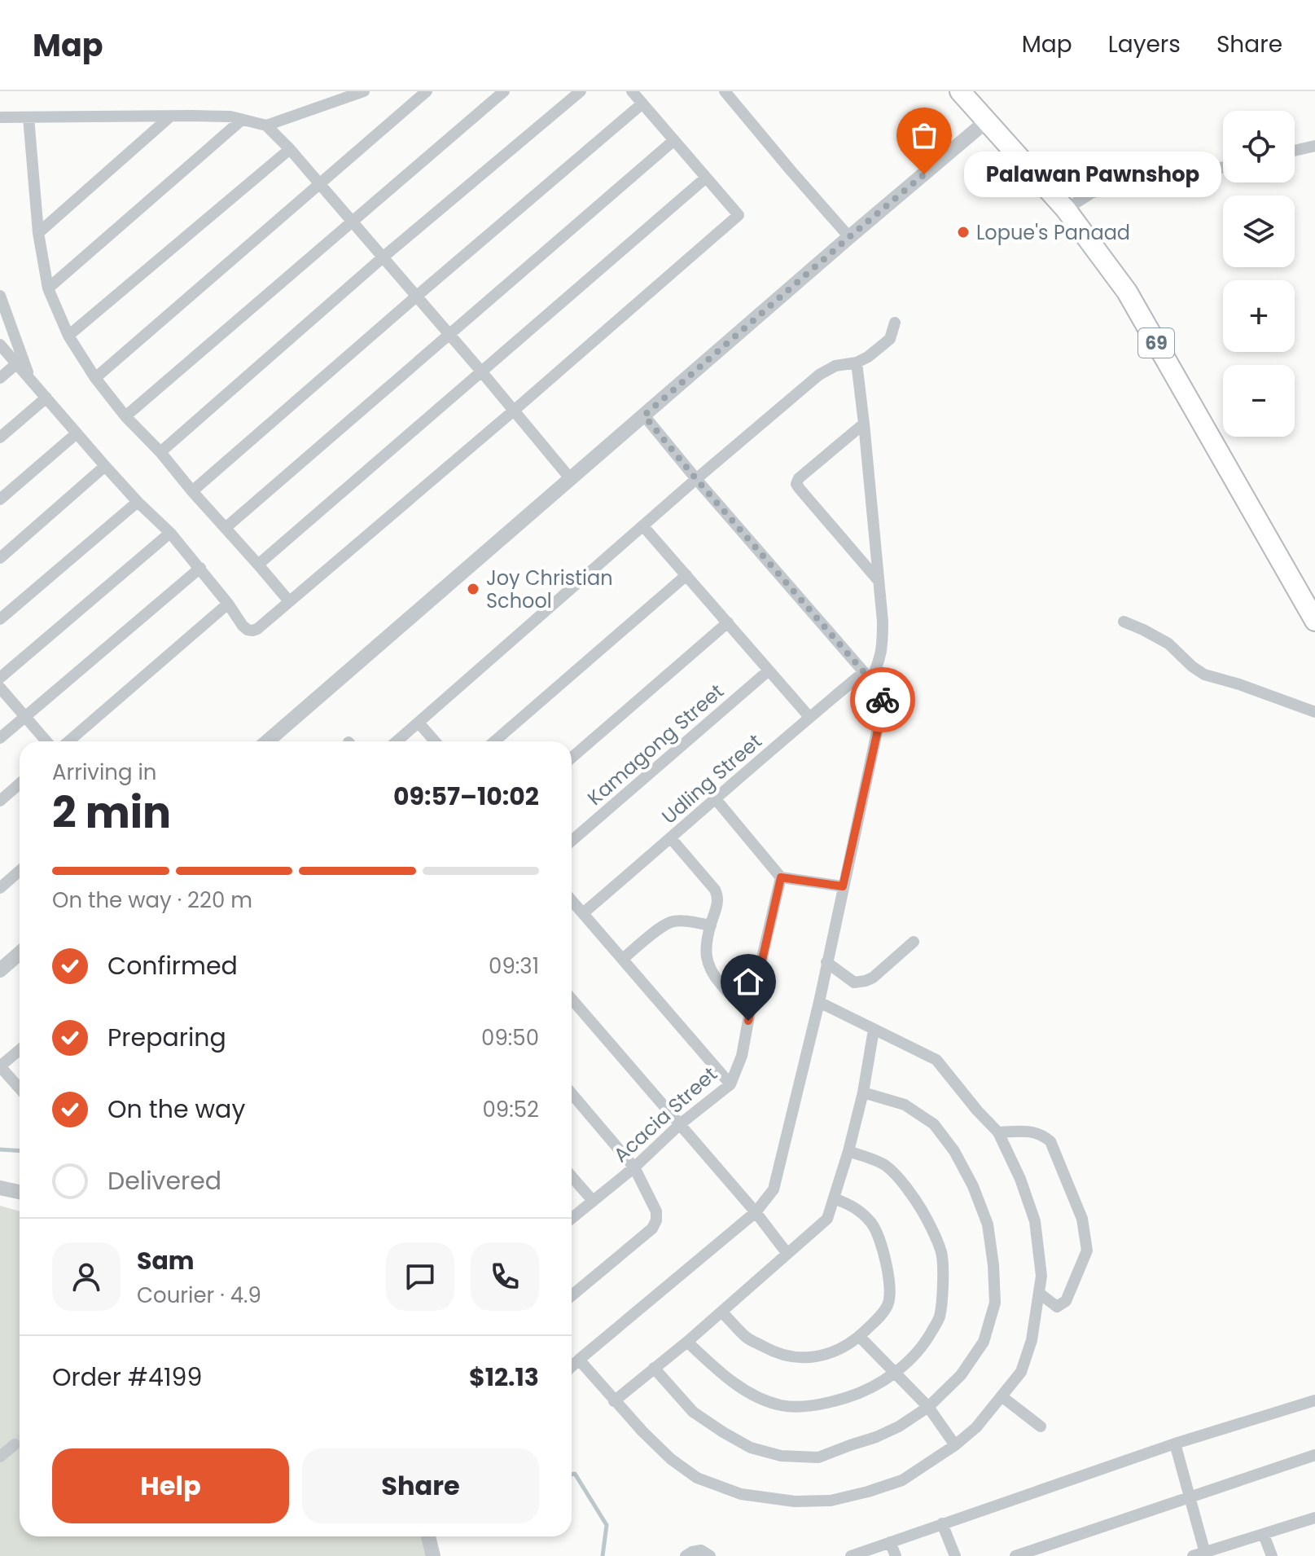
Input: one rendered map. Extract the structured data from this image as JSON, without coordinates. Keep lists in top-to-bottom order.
{
  "streets": {
    "main road": ["69"],
    "street": ["Kamagong Street", "Udling Street", "Acacia Street"]
  },
  "places": ["Palawan Pawnshop", "Lopue's Panaad", "Joy Christian School"],
  "page": {
    "header": "Map",
    "nav": ["Map", "Layers", "Share"],
    "map_buttons": ["+", "−"],
    "bubble": "Palawan Pawnshop",
    "heading": ["2 min", "Arriving in", "09:57–10:02"],
    "panel": [
      "Sam",
      "Courier · 4.9",
      "Order #4199",
      "$12.13"
    ],
    "bar": "On the way · 220 m",
    "list": [
      ["Confirmed", "09:31"],
      ["Preparing", "09:50"],
      ["On the way", "09:52"],
      "Delivered"
    ],
    "buttons": ["Help", "Share"]
  }
}
